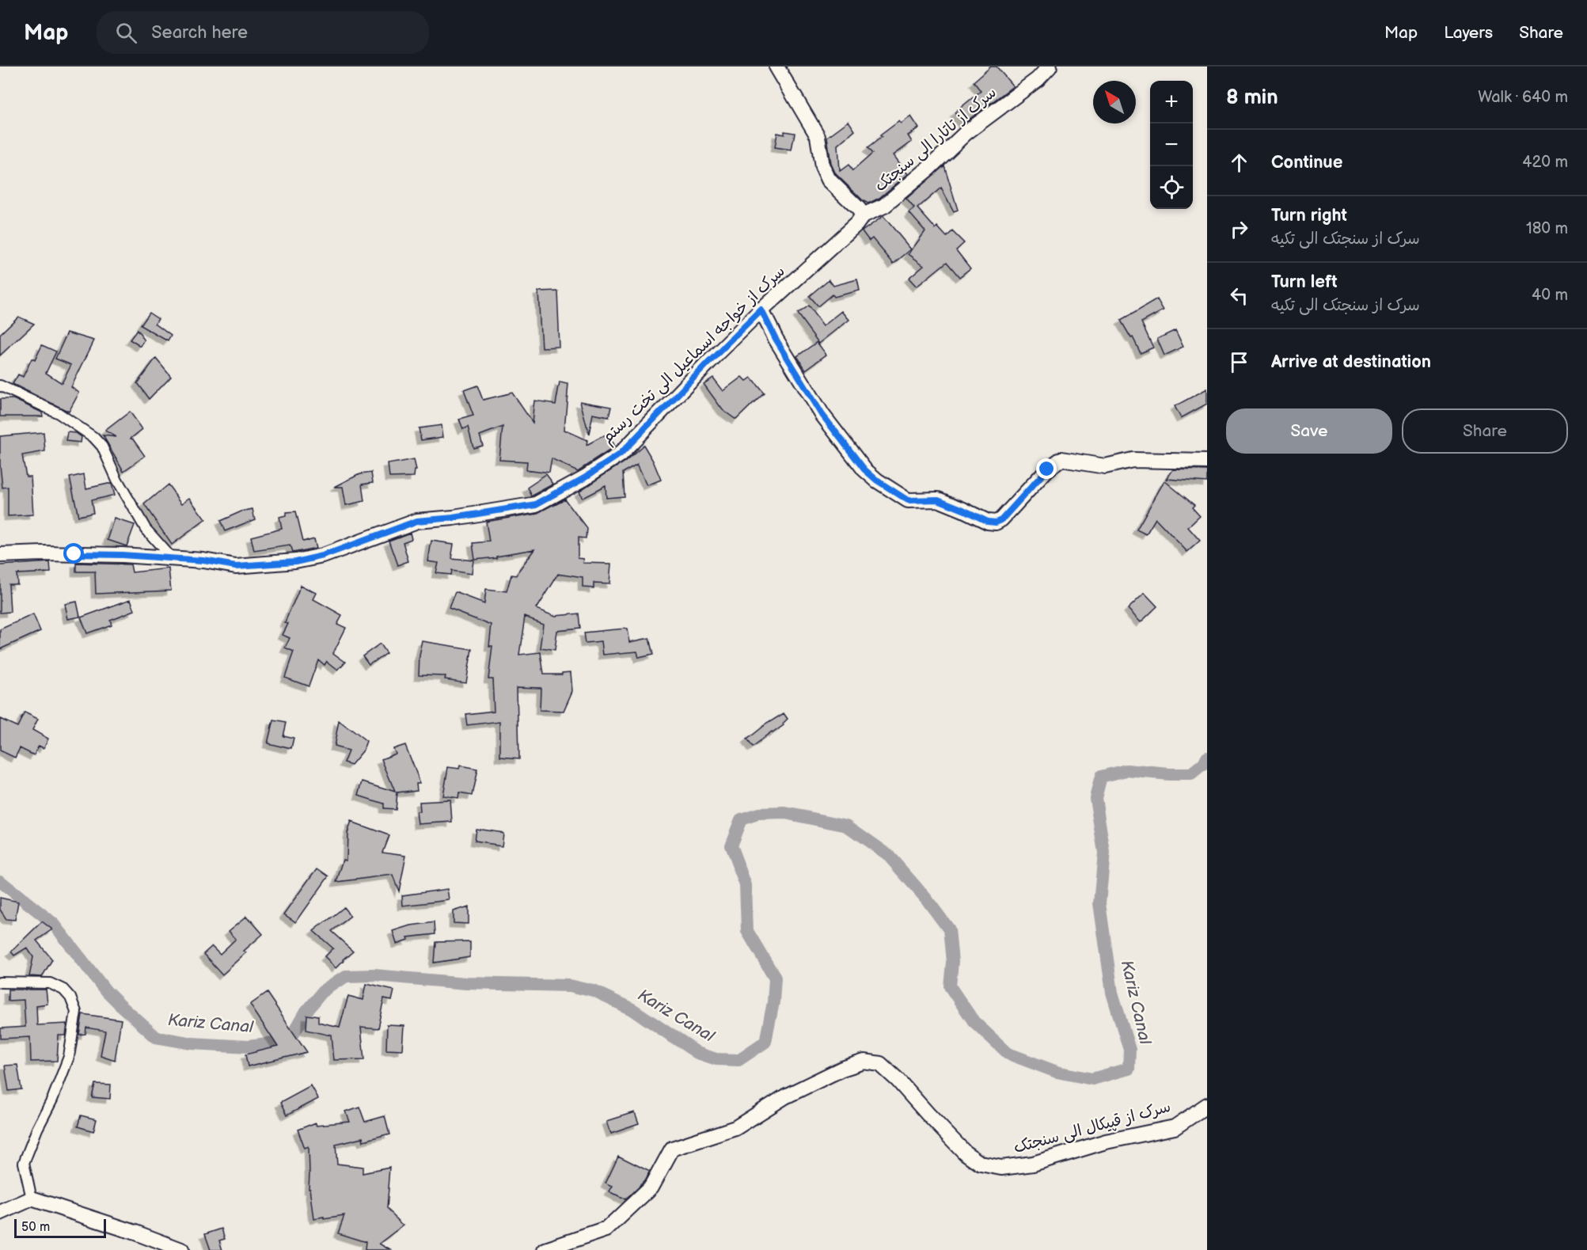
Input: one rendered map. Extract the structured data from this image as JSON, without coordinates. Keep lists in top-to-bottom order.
{
  "streets": {
    "street": ["سرک از تاتارا الی سنجتک", "سرک از خواجه اسماعیل الی تخت رستم", "سرک از قپیکال الی سنجتک"]
  },
  "crossings": [
    ["سرک از تاتارا الی سنجتک", "سرک از خواجه اسماعیل الی تخت رستم"]
  ],
  "water": ["Kariz Canal"],
  "scale_bar": "50 m",
  "north": "top left",
  "page": {
    "header": "Map",
    "search": "Search here",
    "nav": ["Map", "Layers", "Share"],
    "heading": ["8 min", "Walk · 640 m"],
    "map_buttons": ["+", "−"],
    "list": [
      ["Continue", "420 m"],
      ["Turn right", "سرک از سنجتک الی تکیه", "180 m"],
      ["Turn left", "سرک از سنجتک الی تکیه", "40 m"],
      "Arrive at destination"
    ],
    "buttons": ["Save", "Share"],
    "scale": "50 m"
  }
}
